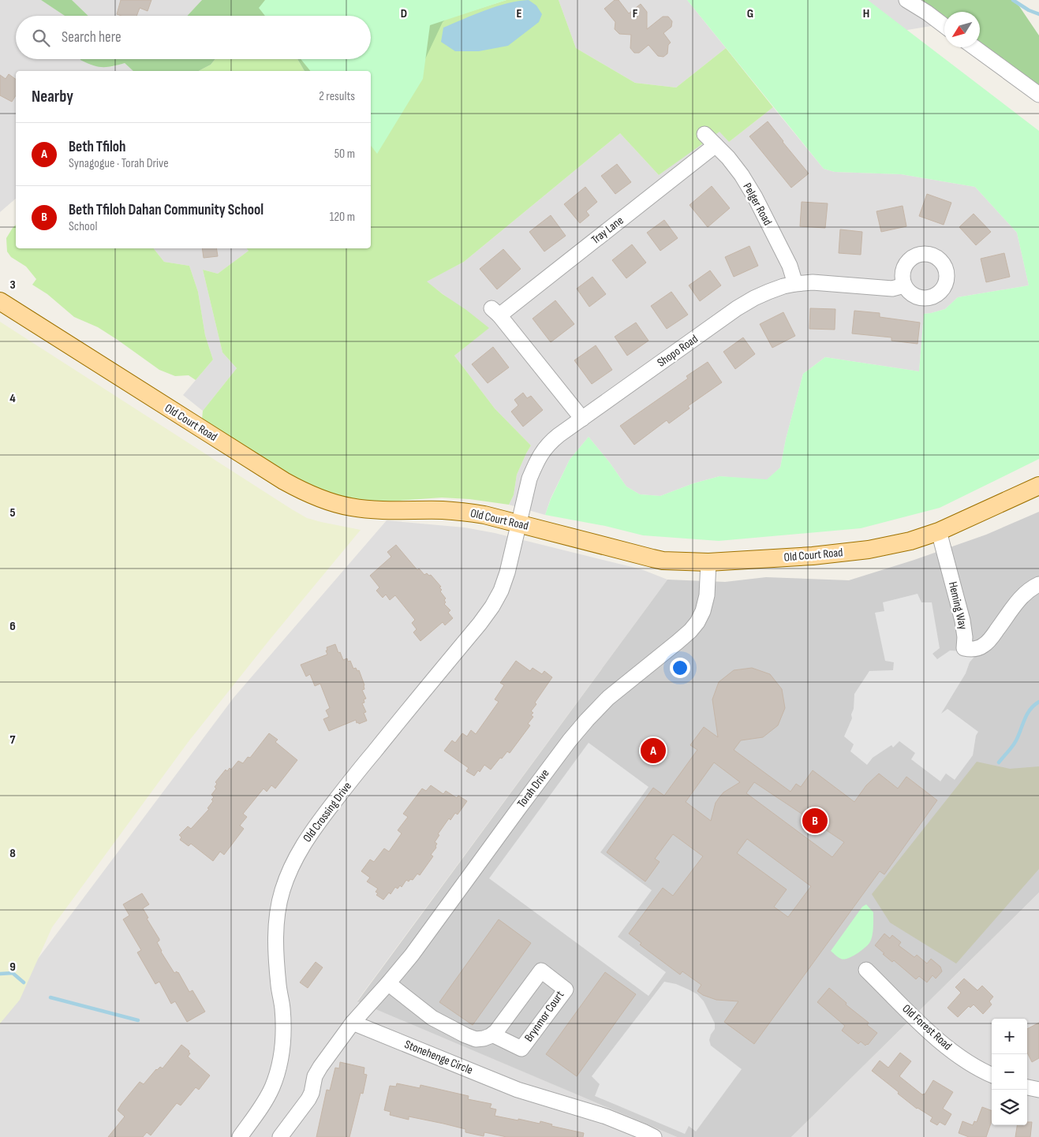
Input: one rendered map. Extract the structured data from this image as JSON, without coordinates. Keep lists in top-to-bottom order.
{
  "streets": {
    "main road": ["Old Court Road"],
    "street": [
      "Pelger Road",
      "Tray Lane",
      "Shopo Road",
      "Heming Way",
      "Torah Drive",
      "Old Crossing Drive",
      "Brynmor Court",
      "Old Forest Road",
      "Stonehenge Circle"
    ]
  },
  "crossings": [
    ["Pelger Road", "Tray Lane"],
    ["Pelger Road", "Shopo Road"],
    ["Tray Lane", "Shopo Road"],
    ["Shopo Road", "Old Court Road"],
    ["Shopo Road", "Old Crossing Drive"],
    ["Old Court Road", "Heming Way"],
    ["Old Court Road", "Torah Drive"],
    ["Old Court Road", "Old Crossing Drive"],
    ["Torah Drive", "Stonehenge Circle"]
  ],
  "north": "bottom left",
  "page": {
    "search": "Search here",
    "heading": ["Nearby", "2 results"],
    "list": [
      {
        "mark": "A",
        "name": "Beth Tfiloh",
        "note": "Synagogue · Torah Drive",
        "value": "50 m"
      },
      {
        "mark": "B",
        "name": "Beth Tfiloh Dahan Community School",
        "note": "School",
        "value": "120 m"
      }
    ],
    "pins": ["A", "B"],
    "map_buttons": ["+", "−"]
  },
  "grid": {
    "columns": [
      "D",
      "E",
      "F",
      "G",
      "H"
    ],
    "rows": [
      "3",
      "4",
      "5",
      "6",
      "7",
      "8",
      "9"
    ]
  }
}
